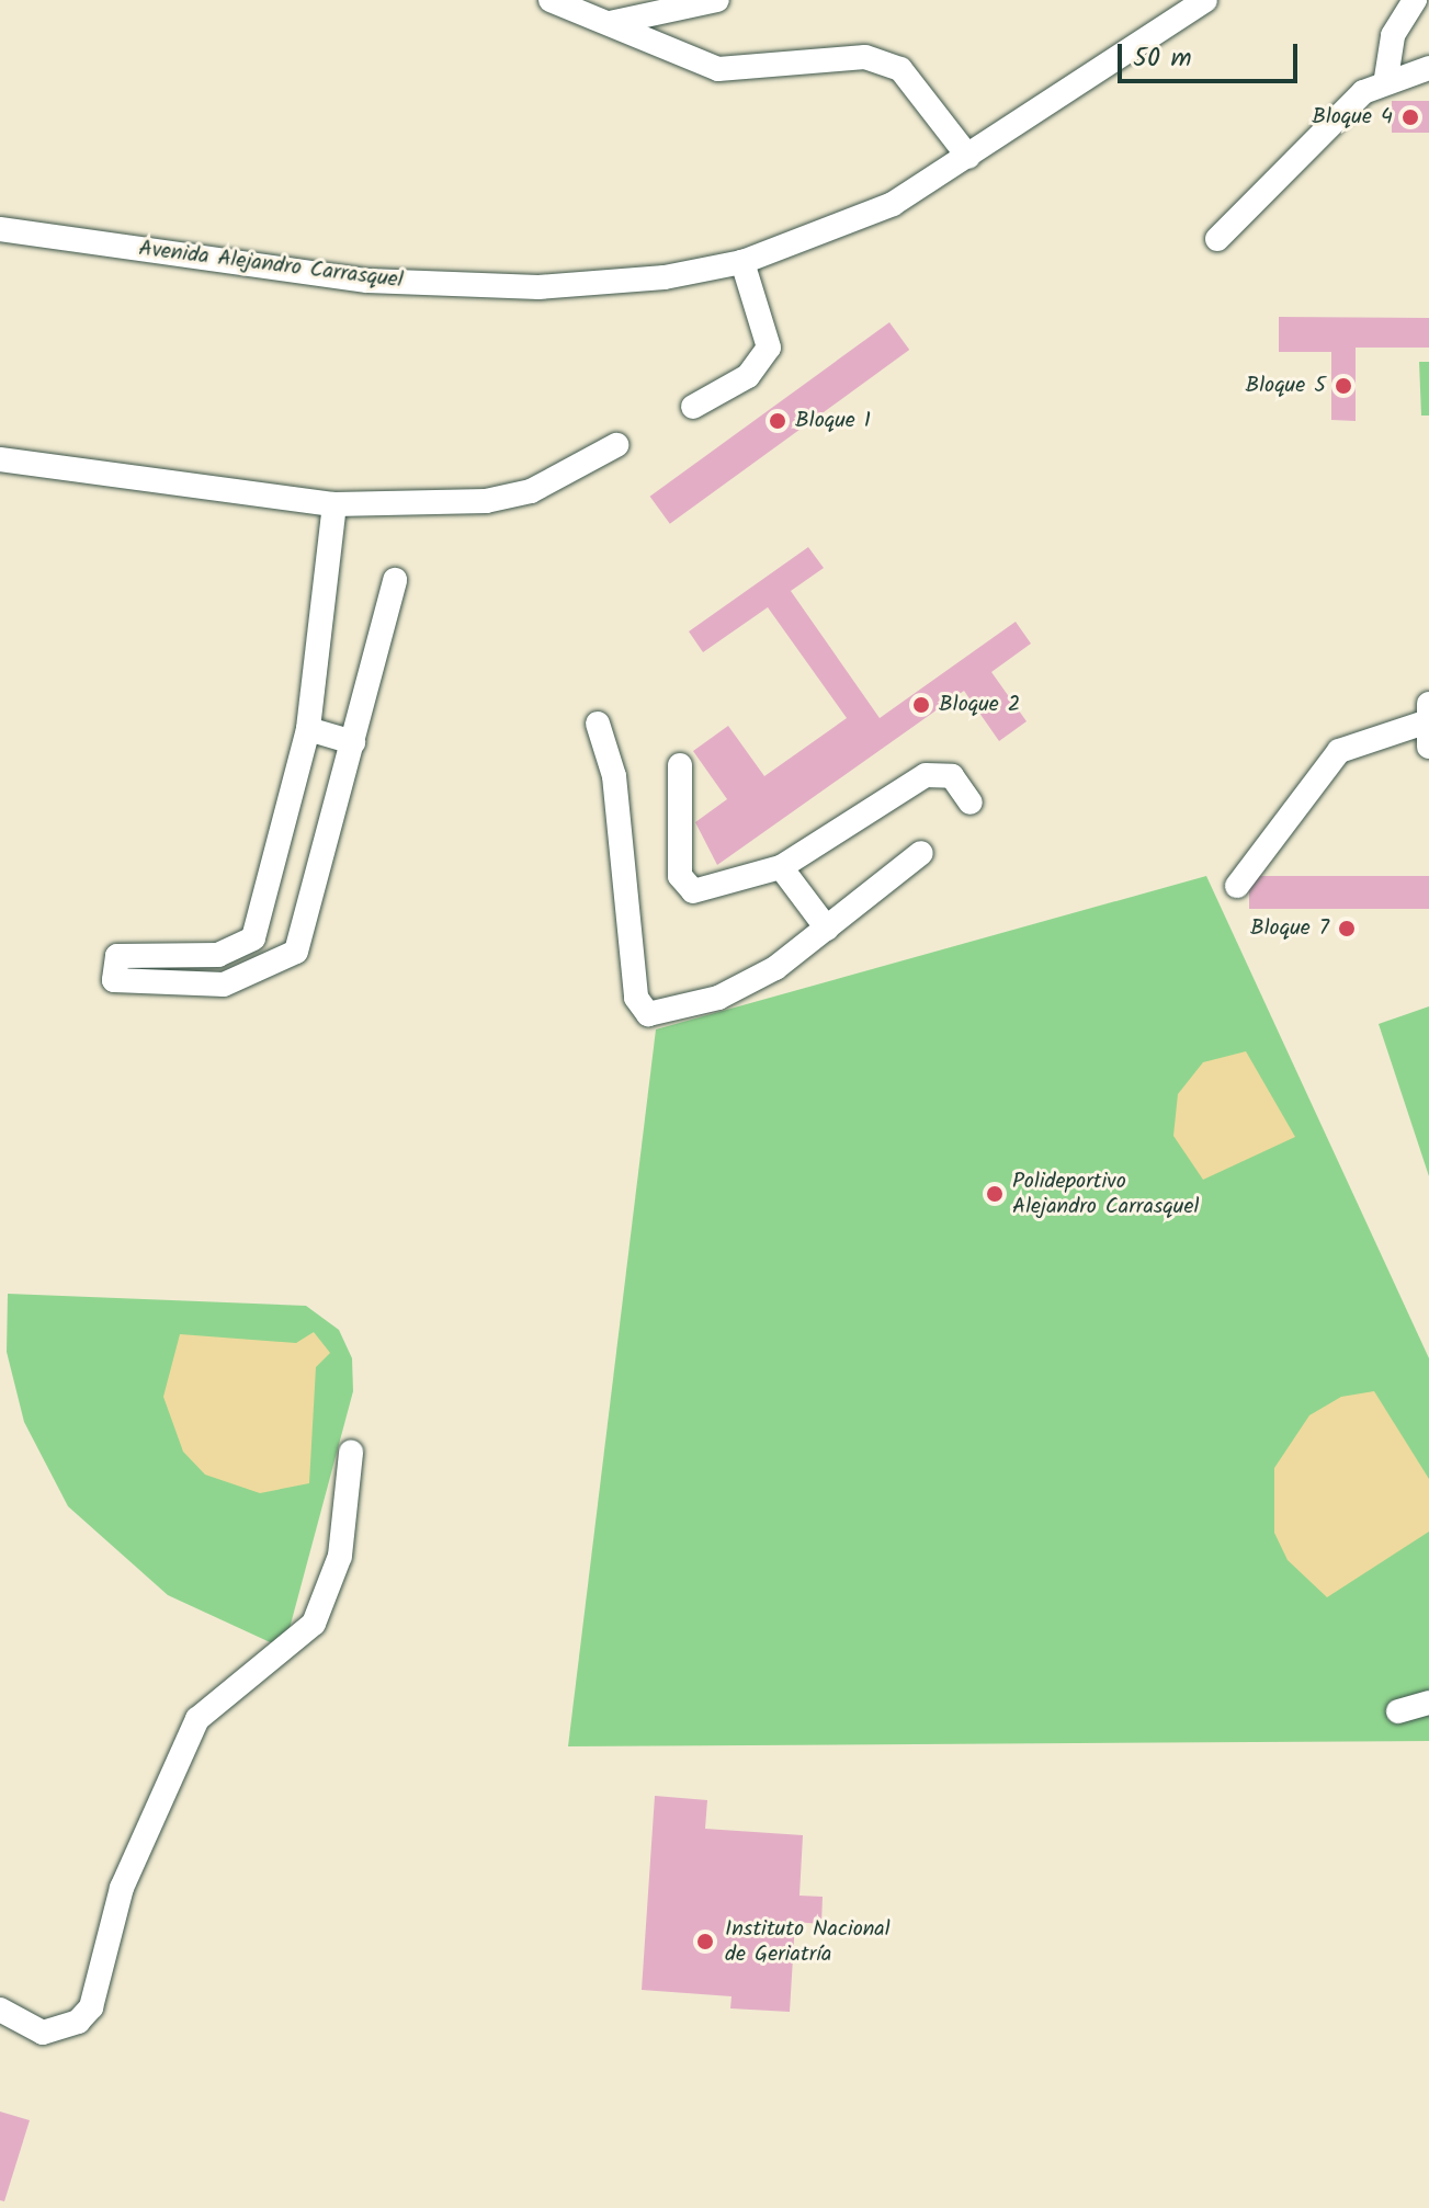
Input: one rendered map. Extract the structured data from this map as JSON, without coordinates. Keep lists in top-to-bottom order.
{
  "streets": {
    "street": ["Avenida Alejandro Carrasquel"]
  },
  "places": [
    "Bloque 4",
    "Bloque 5",
    "Bloque 1",
    "Bloque 2",
    "Bloque 7",
    "Polideportivo Alejandro Carrasquel",
    "Instituto Nacional de Geriatría"
  ],
  "scale_bar": "50 m"
}
